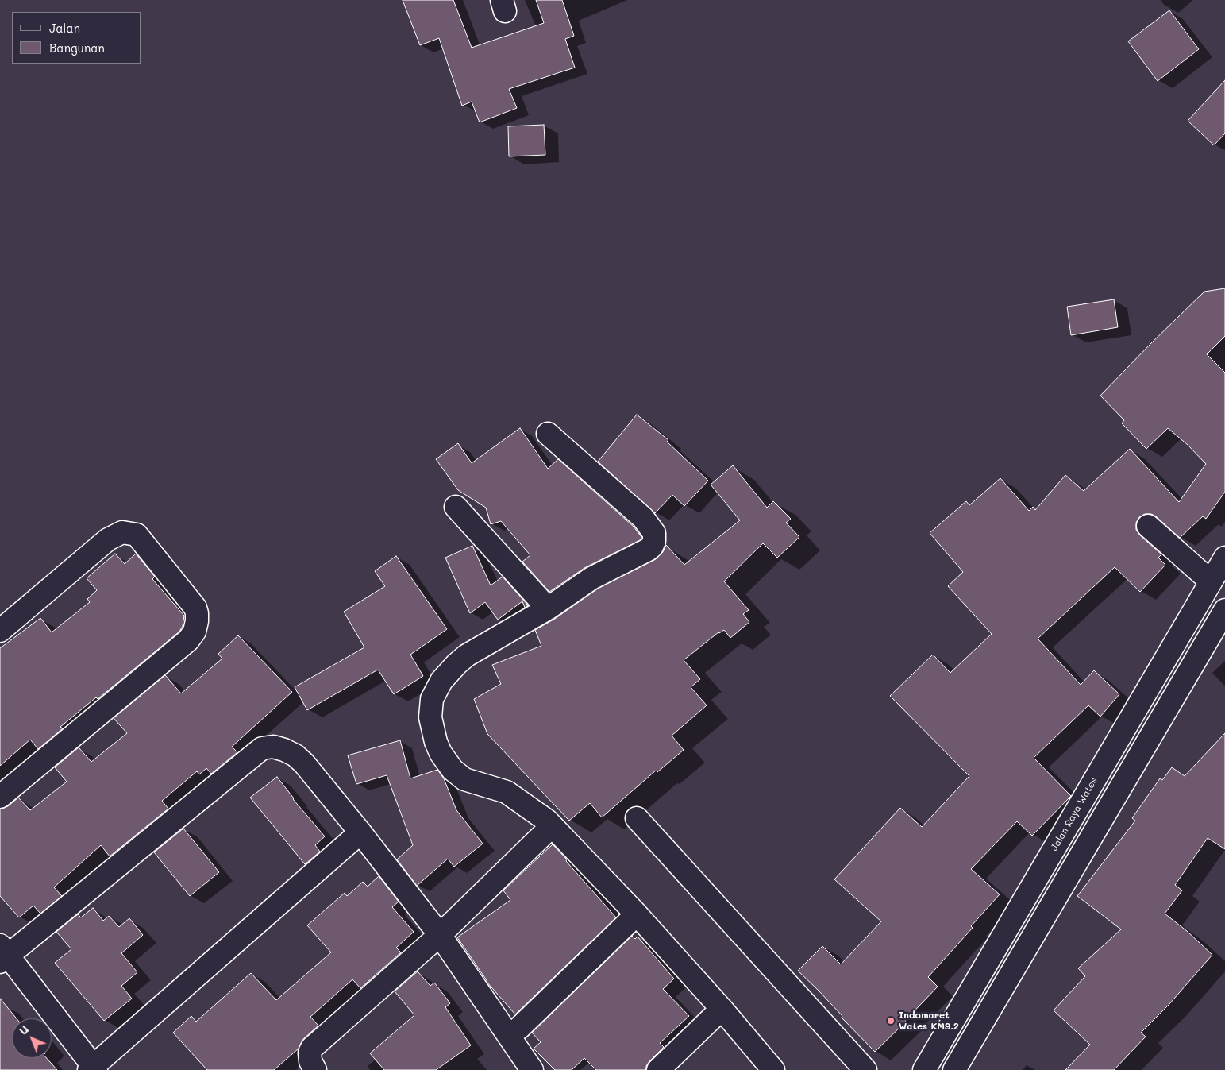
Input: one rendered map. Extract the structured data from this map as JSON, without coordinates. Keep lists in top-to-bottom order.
{
  "streets": {
    "main road": ["Jalan Raya Wates"]
  },
  "places": ["Indomaret Wates KM9.2"],
  "legend": ["Jalan", "Bangunan"],
  "north": "top left"
}
